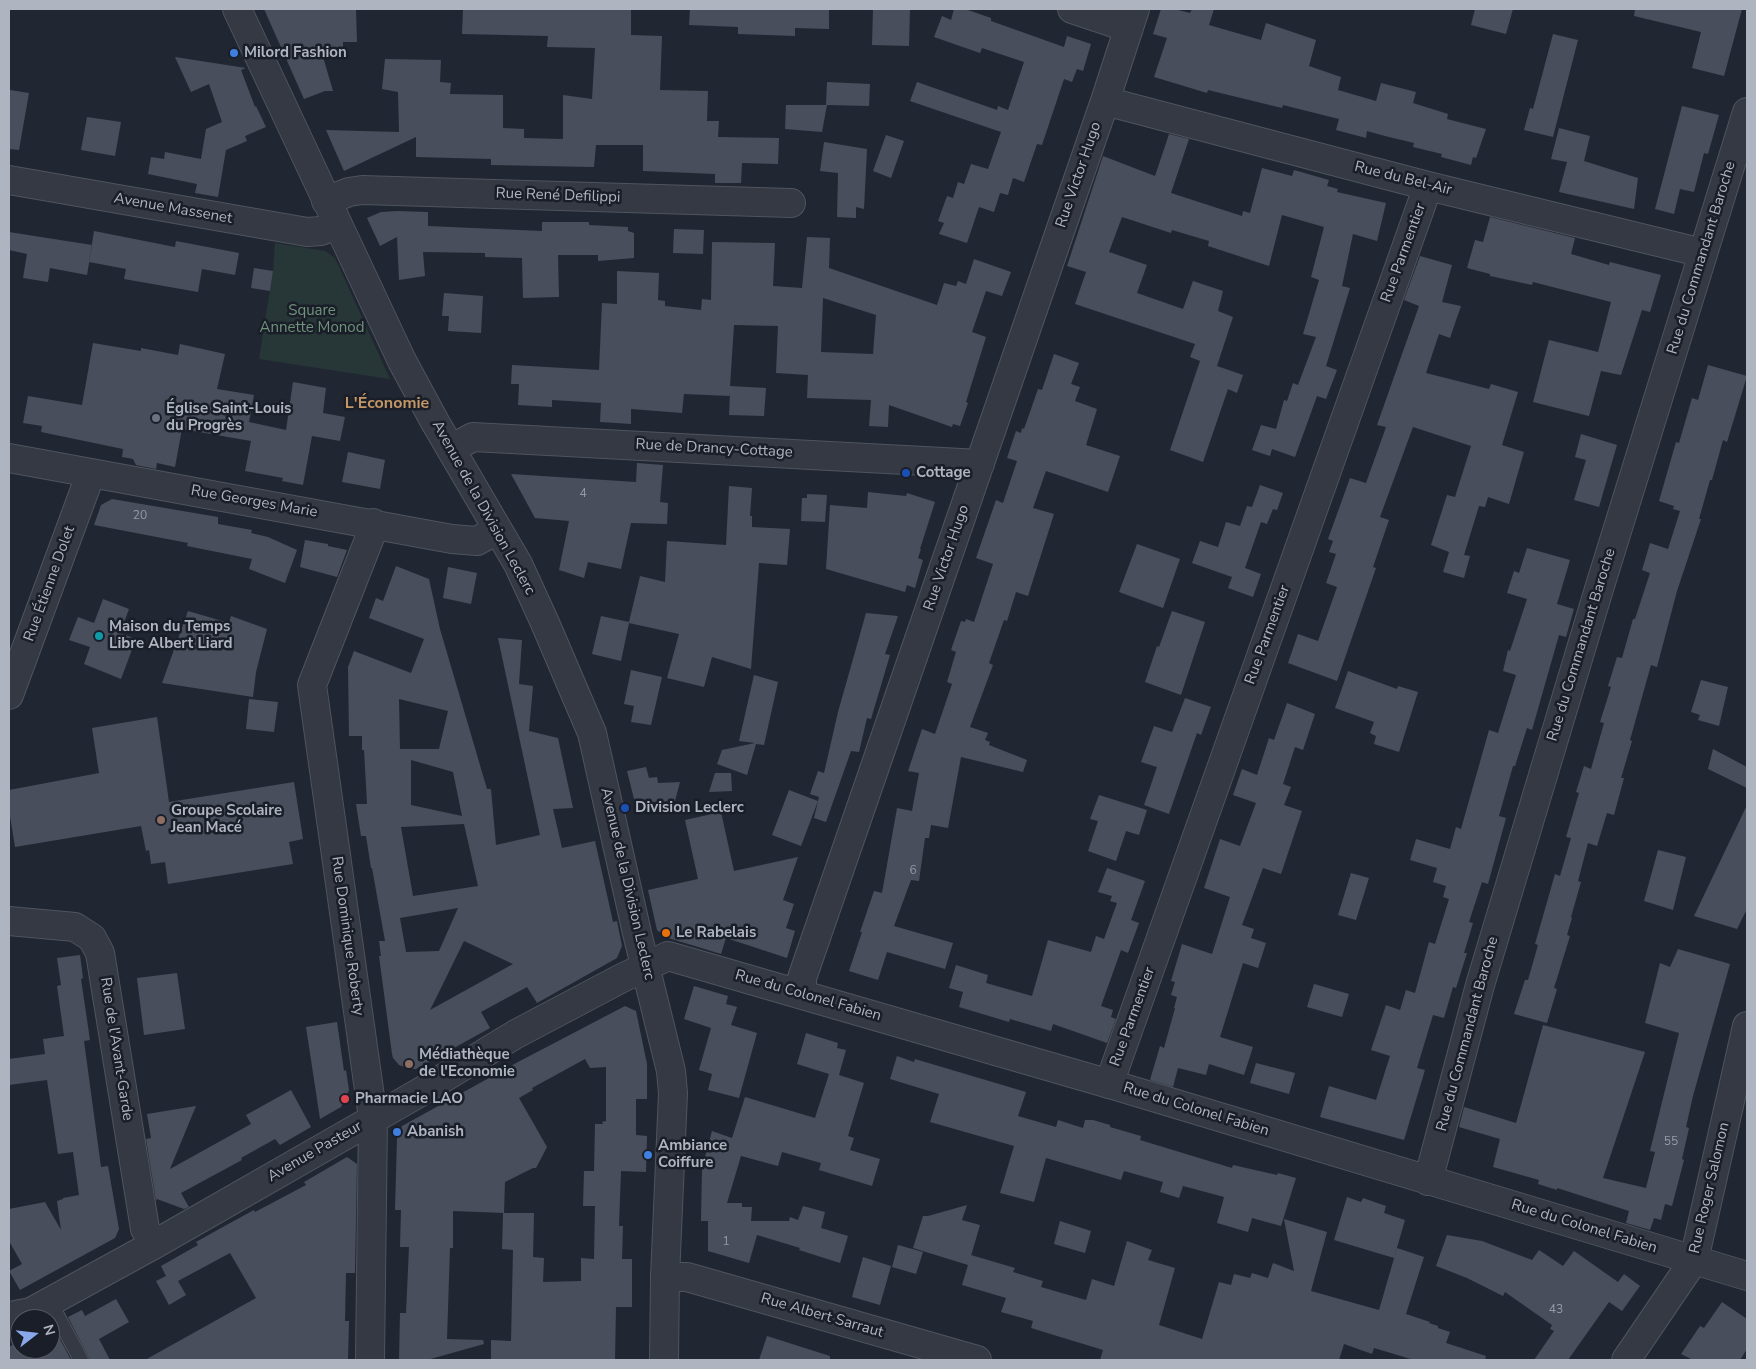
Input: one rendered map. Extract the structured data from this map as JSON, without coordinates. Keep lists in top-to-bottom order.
{
  "streets": {
    "street": [
      "Rue Victor Hugo",
      "Rue du Bel-Air",
      "Rue René Defilippi",
      "Avenue Massenet",
      "Rue Parmentier",
      "Rue du Commandant Baroche",
      "Rue de Drancy-Cottage",
      "Rue Georges Marie",
      "Avenue de la Division Leclerc",
      "Rue Étienne Dolet",
      "Rue Dominique Roberty",
      "Rue du Colonel Fabien",
      "Rue de l'Avant-Garde",
      "Avenue Pasteur",
      "Rue Roger Salomon",
      "Rue Albert Sarraut"
    ]
  },
  "crossings": [
    ["Rue Victor Hugo", "Rue du Bel-Air"],
    ["Rue Victor Hugo", "Rue de Drancy-Cottage"],
    ["Rue Victor Hugo", "Rue du Colonel Fabien"],
    ["Rue du Bel-Air", "Rue Parmentier"],
    ["Rue du Bel-Air", "Rue du Commandant Baroche"],
    ["Rue René Defilippi", "Avenue Massenet"],
    ["Rue René Defilippi", "Avenue de la Division Leclerc"],
    ["Avenue Massenet", "Avenue de la Division Leclerc"],
    ["Rue Parmentier", "Rue du Colonel Fabien"],
    ["Rue du Commandant Baroche", "Rue du Colonel Fabien"],
    ["Rue de Drancy-Cottage", "Avenue de la Division Leclerc"],
    ["Rue Georges Marie", "Avenue de la Division Leclerc"],
    ["Rue Georges Marie", "Rue Étienne Dolet"],
    ["Rue Georges Marie", "Rue Dominique Roberty"],
    ["Avenue de la Division Leclerc", "Rue du Colonel Fabien"],
    ["Avenue de la Division Leclerc", "Avenue Pasteur"],
    ["Avenue de la Division Leclerc", "Rue Albert Sarraut"],
    ["Rue Dominique Roberty", "Avenue Pasteur"],
    ["Rue du Colonel Fabien", "Avenue Pasteur"],
    ["Rue du Colonel Fabien", "Rue Roger Salomon"],
    ["Rue de l'Avant-Garde", "Avenue Pasteur"]
  ],
  "districts": ["L'Économie"],
  "parks": ["Square Annette Monod"],
  "places": [
    "Milord Fashion",
    "Église Saint-Louis du Progrès",
    "Cottage",
    "Maison du Temps Libre Albert Liard",
    "Division Leclerc",
    "Groupe Scolaire Jean Macé",
    "Le Rabelais",
    "Médiathèque de l'Economie",
    "Pharmacie LAO",
    "Abanish",
    "Ambiance Coiffure"
  ],
  "house_numbers": [
    "4",
    "20",
    "6",
    "55",
    "1",
    "43"
  ],
  "north": "right"
}
